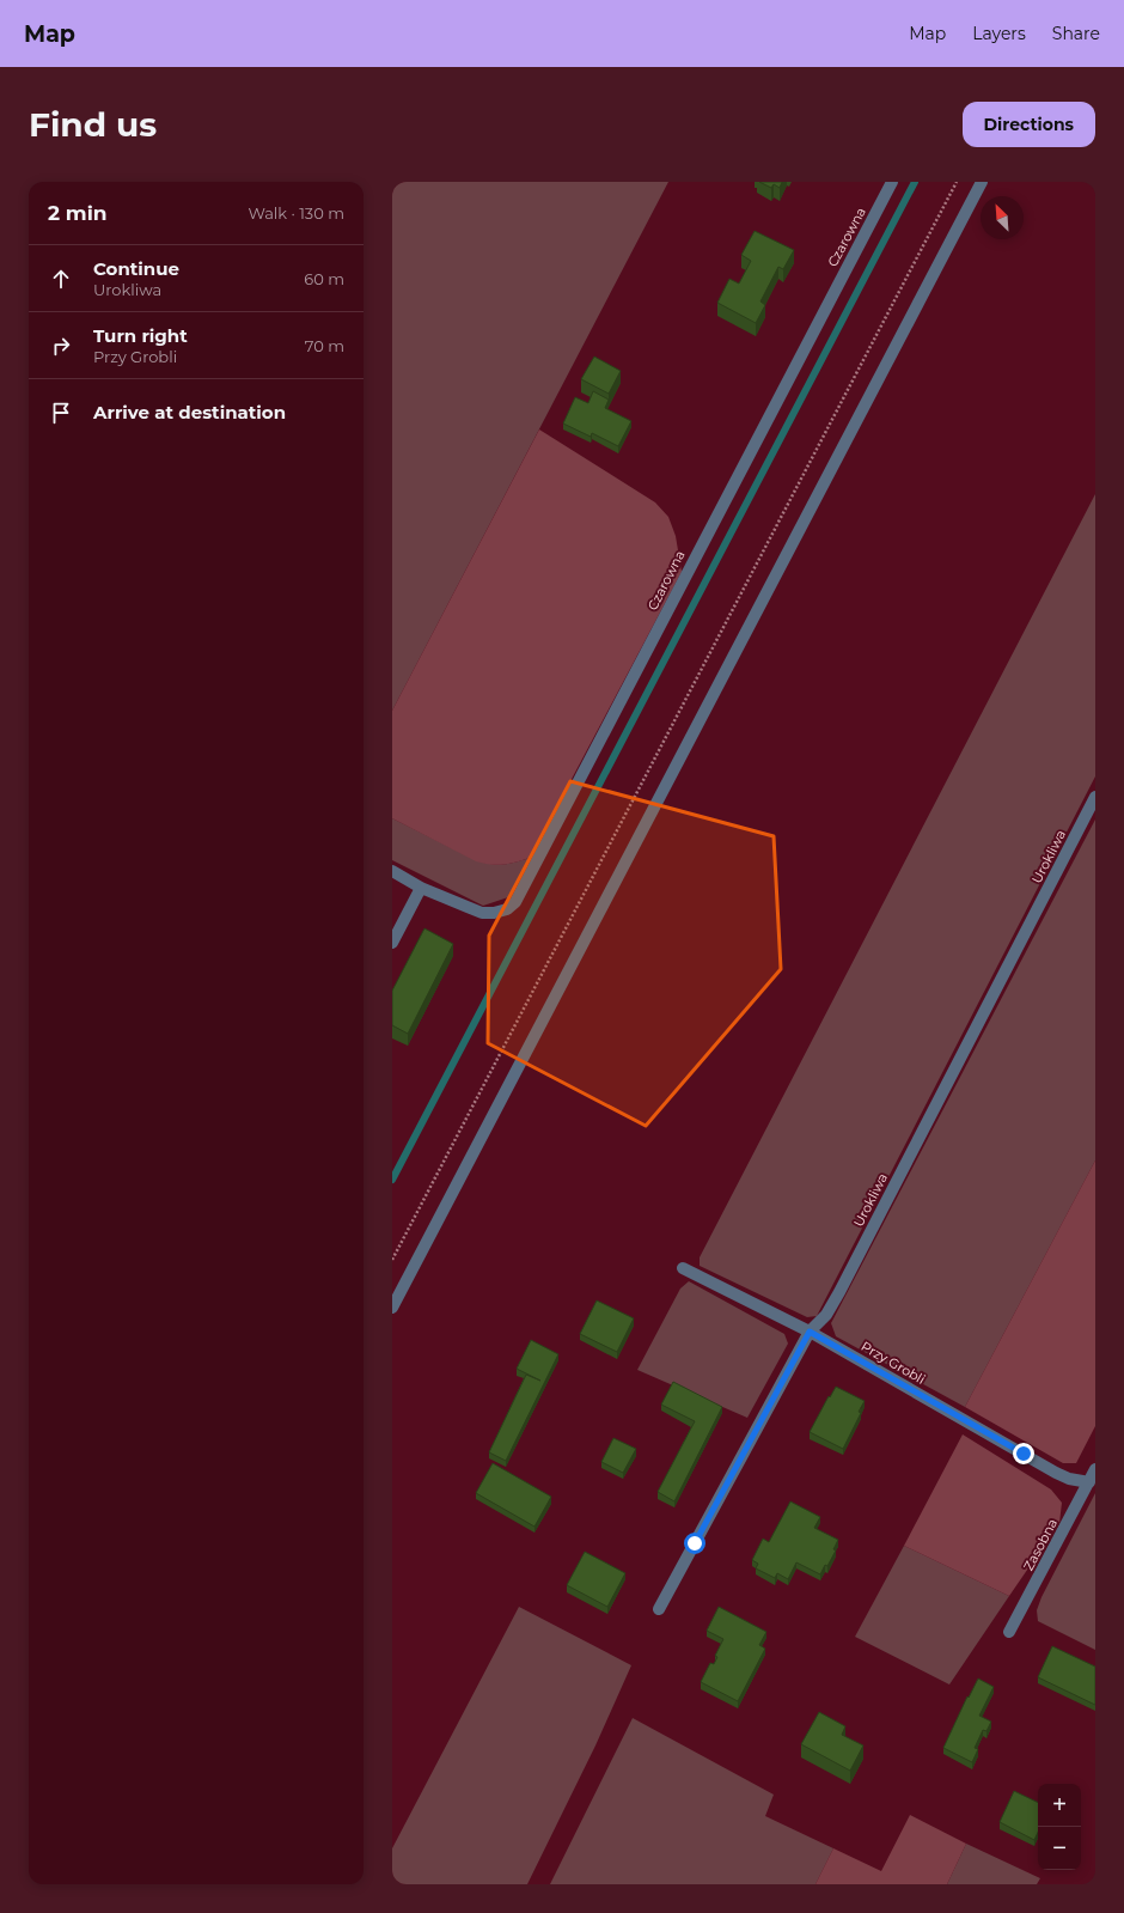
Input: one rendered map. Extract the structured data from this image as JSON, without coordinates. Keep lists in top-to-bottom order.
{
  "streets": {
    "street": [
      "Czarowna",
      "Urokliwa",
      "Przy Grobli",
      "Zasobna"
    ]
  },
  "crossings": [
    ["Urokliwa", "Przy Grobli"],
    ["Przy Grobli", "Zasobna"]
  ],
  "north": "top left",
  "page": {
    "header": "Map",
    "nav": ["Map", "Layers", "Share"],
    "buttons": "Directions",
    "title": "Find us",
    "heading": ["2 min", "Walk · 130 m"],
    "list": [
      ["Continue", "Urokliwa", "60 m"],
      ["Turn right", "Przy Grobli", "70 m"],
      "Arrive at destination"
    ],
    "map_buttons": ["+", "−"]
  }
}
